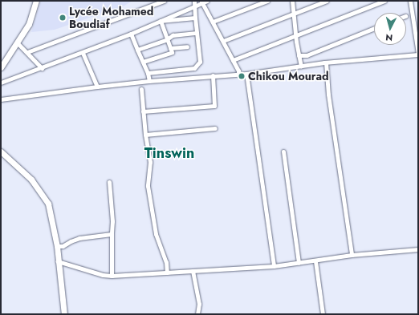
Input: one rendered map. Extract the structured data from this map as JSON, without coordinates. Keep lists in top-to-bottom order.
{
  "districts": ["Tinswin"],
  "places": ["Lycée Mohamed Boudiaf", "Chikou Mourad"],
  "north": "bottom"
}
